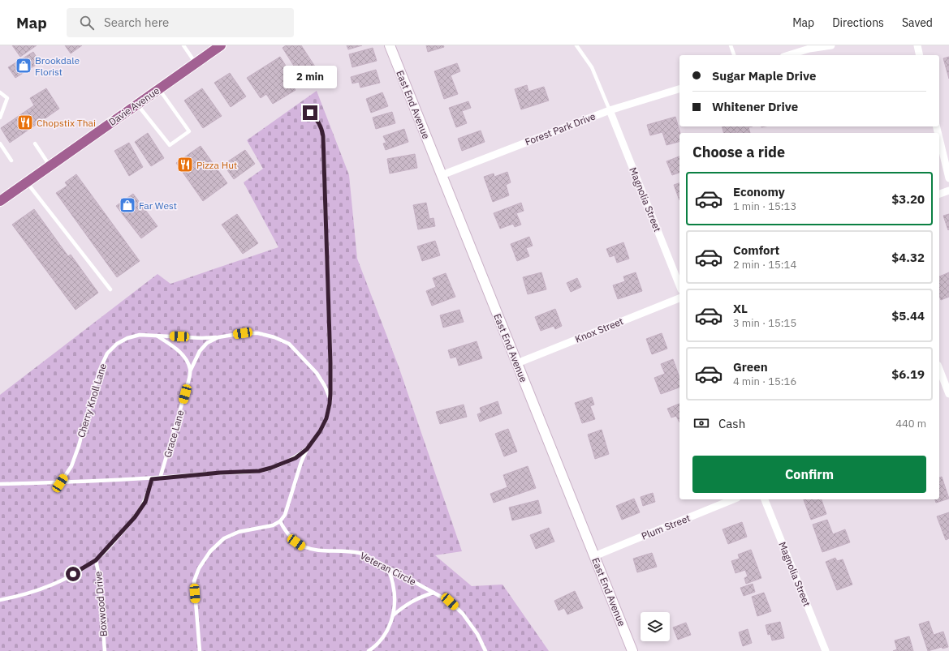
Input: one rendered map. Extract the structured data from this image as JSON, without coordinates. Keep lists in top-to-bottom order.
{
  "streets": {
    "main road": ["Davie Avenue"],
    "street": [
      "East End Avenue",
      "Forest Park Drive",
      "Magnolia Street",
      "Knox Street",
      "Plum Street"
    ],
    "lane": [
      "Cherry Knoll Lane",
      "Grace Lane",
      "Veteran Circle",
      "Boxwood Drive"
    ]
  },
  "crossings": [
    ["East End Avenue", "Forest Park Drive"],
    ["East End Avenue", "Knox Street"],
    ["East End Avenue", "Plum Street"],
    ["Forest Park Drive", "Magnolia Street"],
    ["Cherry Knoll Lane", "Grace Lane"]
  ],
  "places": {
    "shop": ["Brookdale Florist", "Far West"],
    "restaurant": ["Chopstix Thai", "Pizza Hut"]
  },
  "page": {
    "header": "Map",
    "search": "Search here",
    "nav": ["Map", "Directions", "Saved"],
    "banner": ["Sugar Maple Drive", "Whitener Drive"],
    "bubble": "2 min",
    "heading": "Choose a ride",
    "list": [
      {
        "name": "Economy",
        "note": "1 min · 15:13",
        "value": "$3.20"
      },
      {
        "name": "Comfort",
        "note": "2 min · 15:14",
        "value": "$4.32"
      },
      {
        "name": "XL",
        "note": "3 min · 15:15",
        "value": "$5.44"
      },
      {
        "name": "Green",
        "note": "4 min · 15:16",
        "value": "$6.19"
      }
    ],
    "pay": ["Cash", "440 m"],
    "buttons": "Confirm"
  }
}
